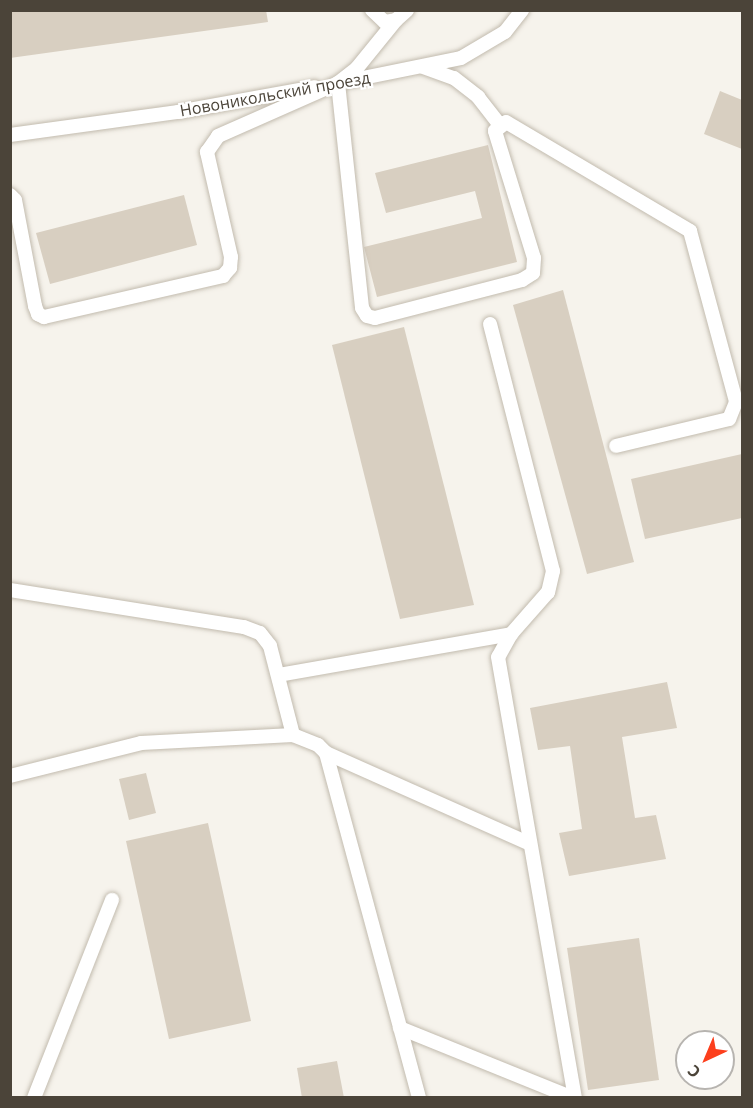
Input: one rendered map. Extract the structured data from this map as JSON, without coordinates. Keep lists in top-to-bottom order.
{
  "streets": {
    "lane": ["Новоникольский проезд"]
  },
  "north": "bottom left"
}
